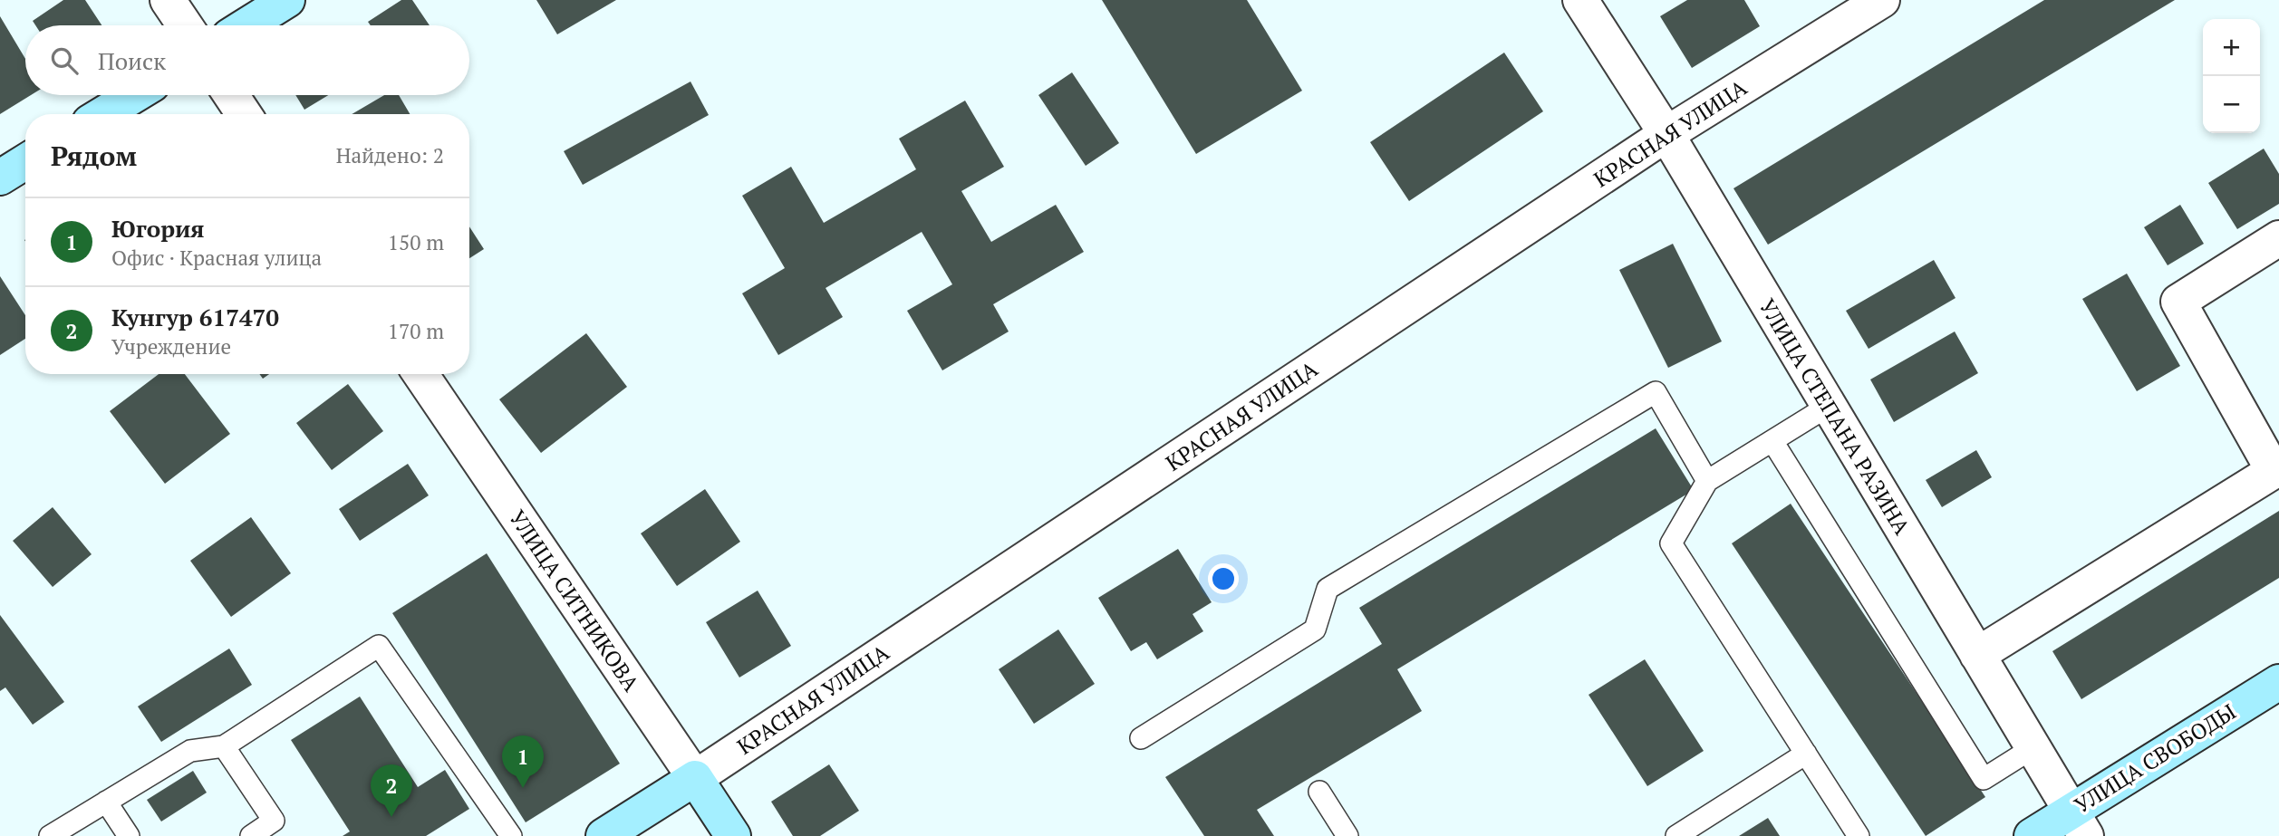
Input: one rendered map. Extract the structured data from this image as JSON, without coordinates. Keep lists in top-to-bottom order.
{
  "streets": {
    "main road": ["КРАСНАЯ УЛИЦА", "УЛИЦА СИТНИКОВА", "УЛИЦА СВОБОДЫ"],
    "street": ["УЛИЦА СТЕПАНА РАЗИНА"]
  },
  "crossings": [
    ["КРАСНАЯ УЛИЦА", "УЛИЦА СТЕПАНА РАЗИНА"],
    ["КРАСНАЯ УЛИЦА", "УЛИЦА СИТНИКОВА"],
    ["УЛИЦА СТЕПАНА РАЗИНА", "УЛИЦА СВОБОДЫ"]
  ],
  "page": {
    "map_buttons": ["+", "−"],
    "search": "Поиск",
    "heading": ["Рядом", "Найдено: 2"],
    "list": [
      {
        "mark": "1",
        "name": "Югория",
        "note": "Офис · Красная улица",
        "value": "150 m"
      },
      {
        "mark": "2",
        "name": "Кунгур 617470",
        "note": "Учреждение",
        "value": "170 m"
      }
    ],
    "pins": ["1", "2"]
  }
}
